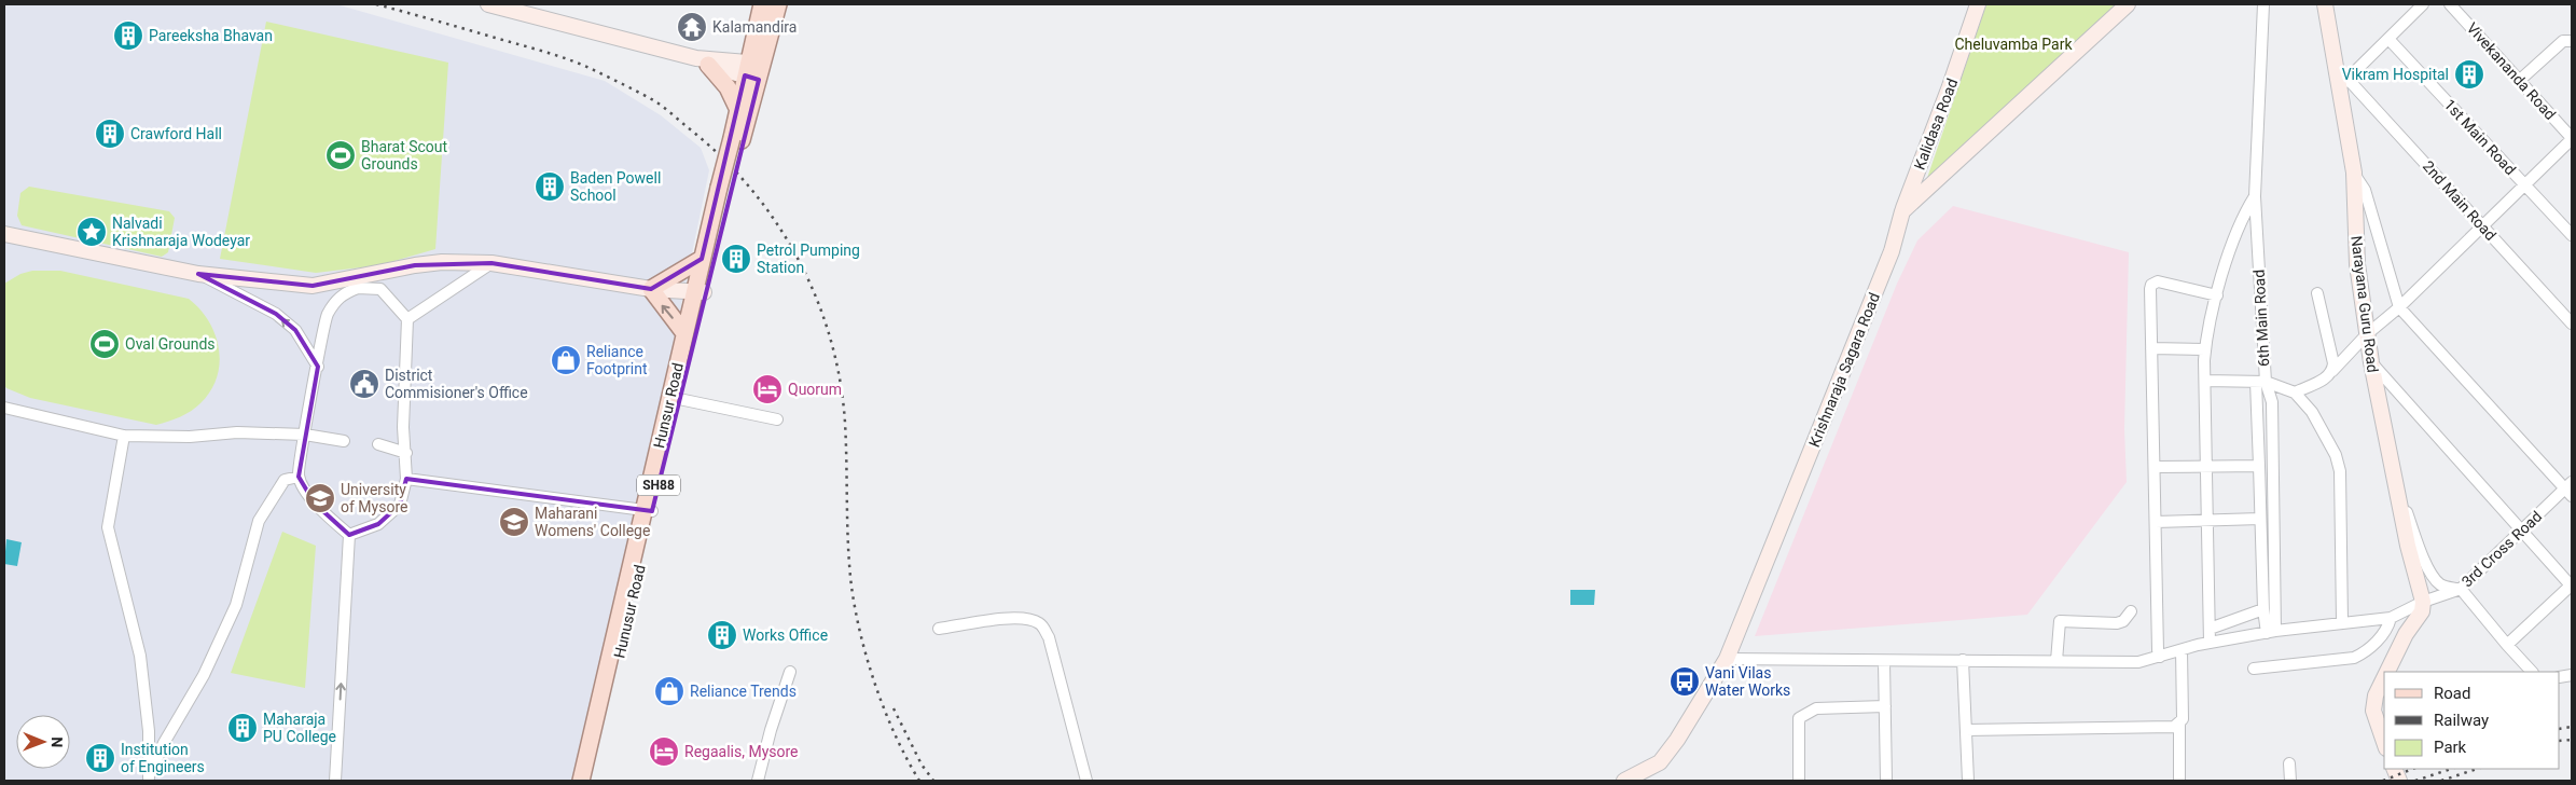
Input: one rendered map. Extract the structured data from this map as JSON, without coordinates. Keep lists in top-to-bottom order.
{
  "streets": {
    "main road": ["Hunsur Road", "SH88", "Hunusur Road"],
    "street": [
      "Vivekananda Road",
      "Kalidasa Road",
      "1st Main Road",
      "2nd Main Road",
      "Narayana Guru Road",
      "6th Main Road",
      "Krishnaraja Sagara Road",
      "3rd Cross Road"
    ]
  },
  "crossings": [
    ["Kalidasa Road", "Krishnaraja Sagara Road"],
    ["2nd Main Road", "Narayana Guru Road"],
    ["Narayana Guru Road", "3rd Cross Road"],
    ["Hunsur Road", "Hunusur Road"]
  ],
  "parks": ["Cheluvamba Park"],
  "places": {
    "temple": ["Kalamandira"],
    "building": [
      "Pareeksha Bhavan",
      "Vikram Hospital",
      "Crawford Hall",
      "Baden Powell School",
      "Petrol Pumping Station",
      "Works Office",
      "Maharaja PU College",
      "Institution of Engineers"
    ],
    "sports": ["Bharat Scout Grounds", "Oval Grounds"],
    "place": ["Nalvadi Krishnaraja Wodeyar"],
    "shop": ["Reliance Footprint", "Reliance Trends"],
    "public building": ["District Commisioner's Office"],
    "hotel": ["Quorum", "Regaalis, Mysore"],
    "school or university": ["University of Mysore", "Maharani Womens' College"],
    "bus stop": ["Vani Vilas Water Works"]
  },
  "legend": ["Road", "Railway", "Park"],
  "north": "right"
}
